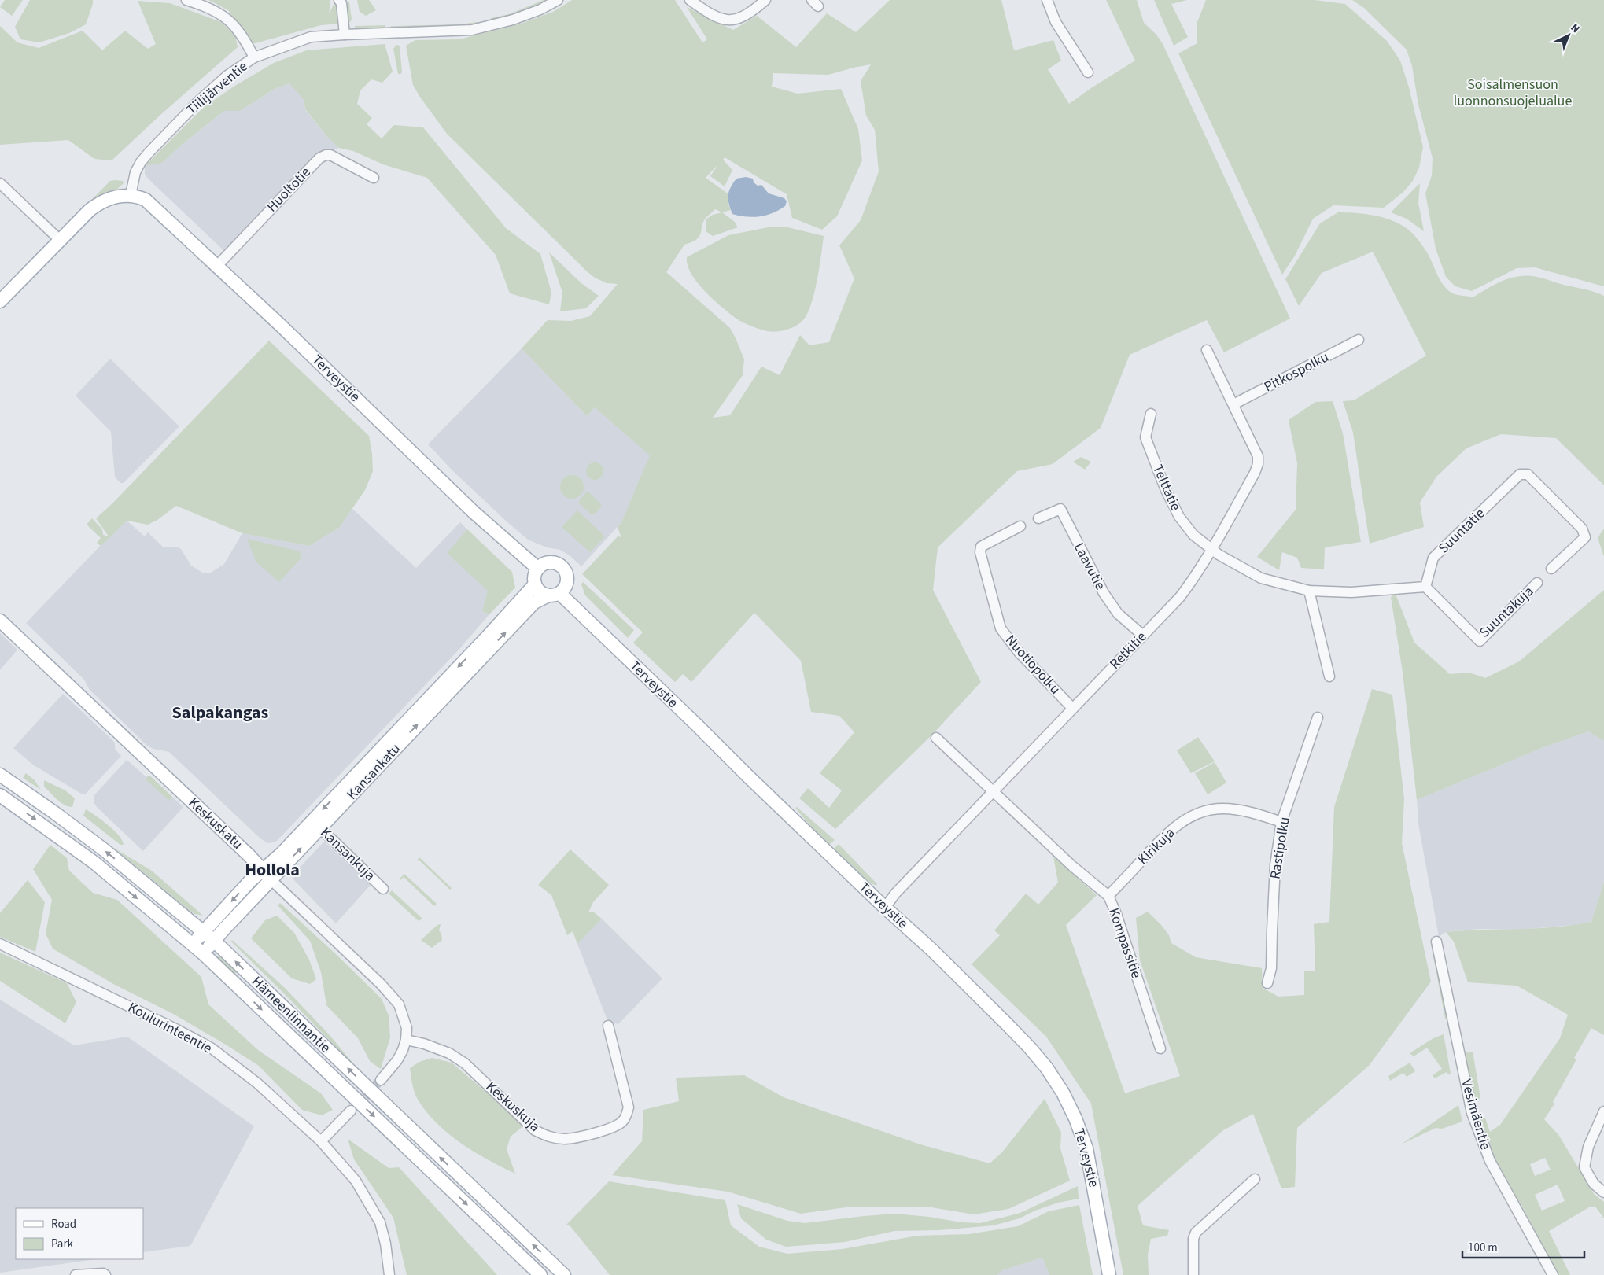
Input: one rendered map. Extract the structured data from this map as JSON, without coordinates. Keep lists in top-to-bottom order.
{
  "streets": {
    "main road": [
      "Terveystie",
      "Kansankatu",
      "Keskuskatu",
      "Hämeenlinnantie"
    ],
    "street": [
      "Tiilijärventie",
      "Huoltotie",
      "Pitkospolku",
      "Telttatie",
      "Suuntatie",
      "Laavutie",
      "Suuntakuja",
      "Retkitie",
      "Nuotiopolku",
      "Kirikuja",
      "Rastipolku",
      "Kansankuja",
      "Kompassitie",
      "Koulurinteentie",
      "Keskuskuja",
      "Vesimäentie"
    ]
  },
  "crossings": [
    ["Tiilijärventie", "Terveystie"],
    ["Huoltotie", "Terveystie"],
    ["Pitkospolku", "Retkitie"],
    ["Terveystie", "Retkitie"],
    ["Terveystie", "Kansankatu"],
    ["Telttatie", "Retkitie"],
    ["Suuntatie", "Suuntakuja"],
    ["Laavutie", "Retkitie"],
    ["Retkitie", "Nuotiopolku"],
    ["Retkitie", "Kompassitie"],
    ["Kansankatu", "Keskuskatu"],
    ["Kansankatu", "Kansankuja"],
    ["Kansankatu", "Hämeenlinnantie"],
    ["Keskuskatu", "Keskuskuja"],
    ["Kirikuja", "Rastipolku"],
    ["Kirikuja", "Kompassitie"]
  ],
  "districts": ["Salpakangas", "Hollola"],
  "parks": ["Soisalmensuon luonnonsuojelualue"],
  "legend": ["Road", "Park"],
  "scale_bar": "100 m",
  "north": "top right"
}
